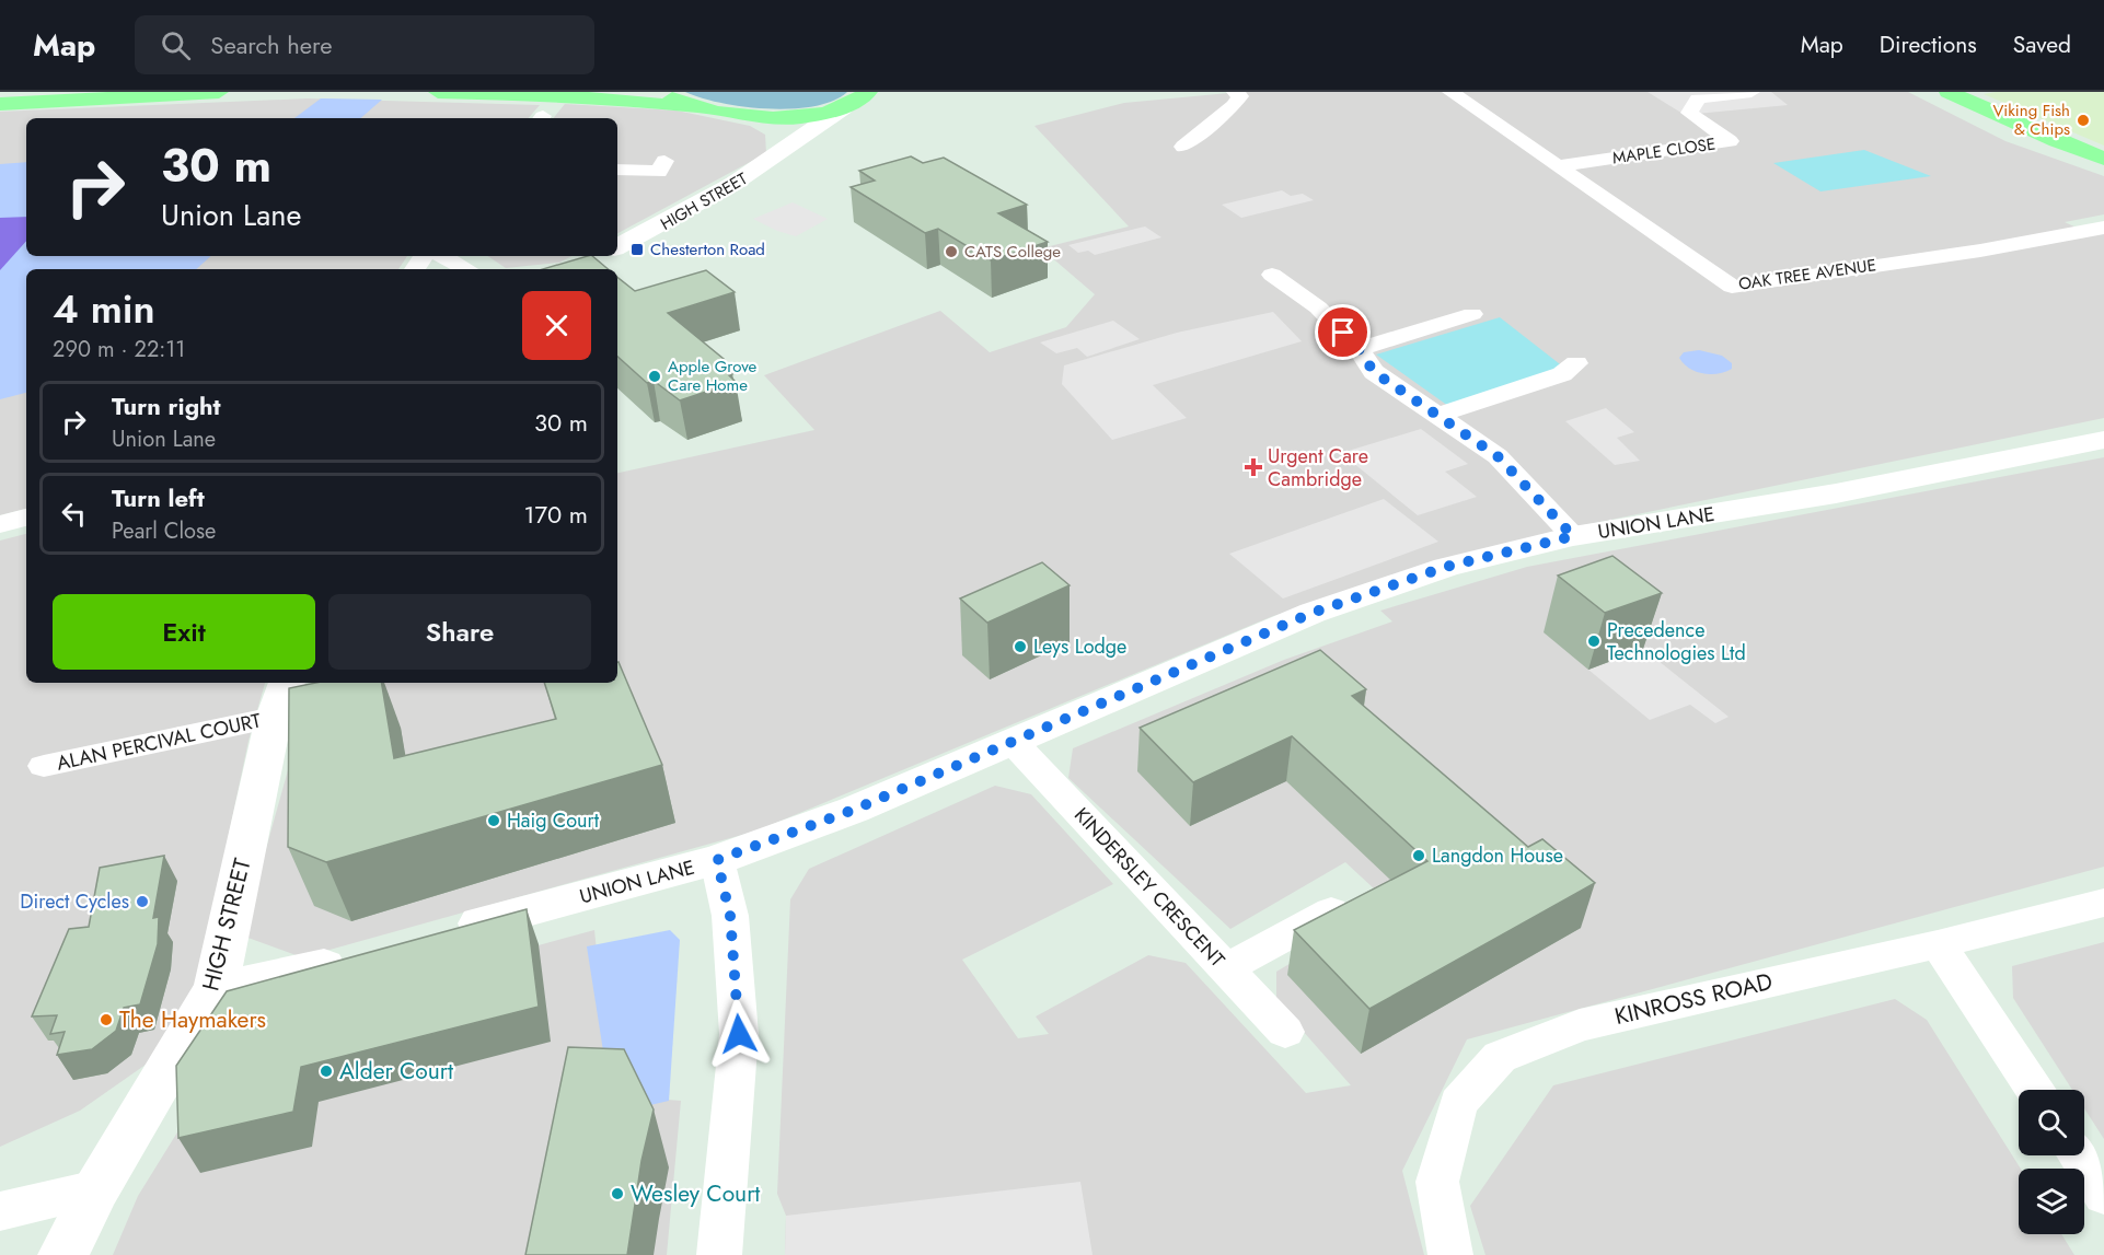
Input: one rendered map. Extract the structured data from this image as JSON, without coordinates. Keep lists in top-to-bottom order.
{
  "streets": {
    "street": [
      "MAPLE CLOSE",
      "HIGH STREET",
      "OAK TREE AVENUE",
      "UNION LANE",
      "ALAN PERCIVAL COURT",
      "KINDERSLEY CRESCENT",
      "KINROSS ROAD"
    ]
  },
  "crossings": [
    ["MAPLE CLOSE", "OAK TREE AVENUE"],
    ["HIGH STREET", "ALAN PERCIVAL COURT"],
    ["UNION LANE", "KINDERSLEY CRESCENT"]
  ],
  "places": {
    "other": [
      "Viking Fish & Chips",
      "CATS College",
      "Apple Grove Care Home",
      "Precedence Technologies Ltd",
      "Leys Lodge",
      "Haig Court",
      "Langdon House",
      "Direct Cycles",
      "The Haymakers",
      "Alder Court",
      "Wesley Court"
    ],
    "transit": ["Chesterton Road"],
    "health": ["Urgent Care Cambridge"]
  },
  "page": {
    "header": "Map",
    "search": "Search here",
    "nav": ["Map", "Directions", "Saved"],
    "turn": ["30 m", "Union Lane"],
    "heading": ["4 min", "290 m · 22:11"],
    "list": [
      {
        "name": "Turn right",
        "note": "Union Lane",
        "value": "30 m"
      },
      {
        "name": "Turn left",
        "note": "Pearl Close",
        "value": "170 m"
      }
    ],
    "buttons": ["Exit", "Share"]
  }
}
